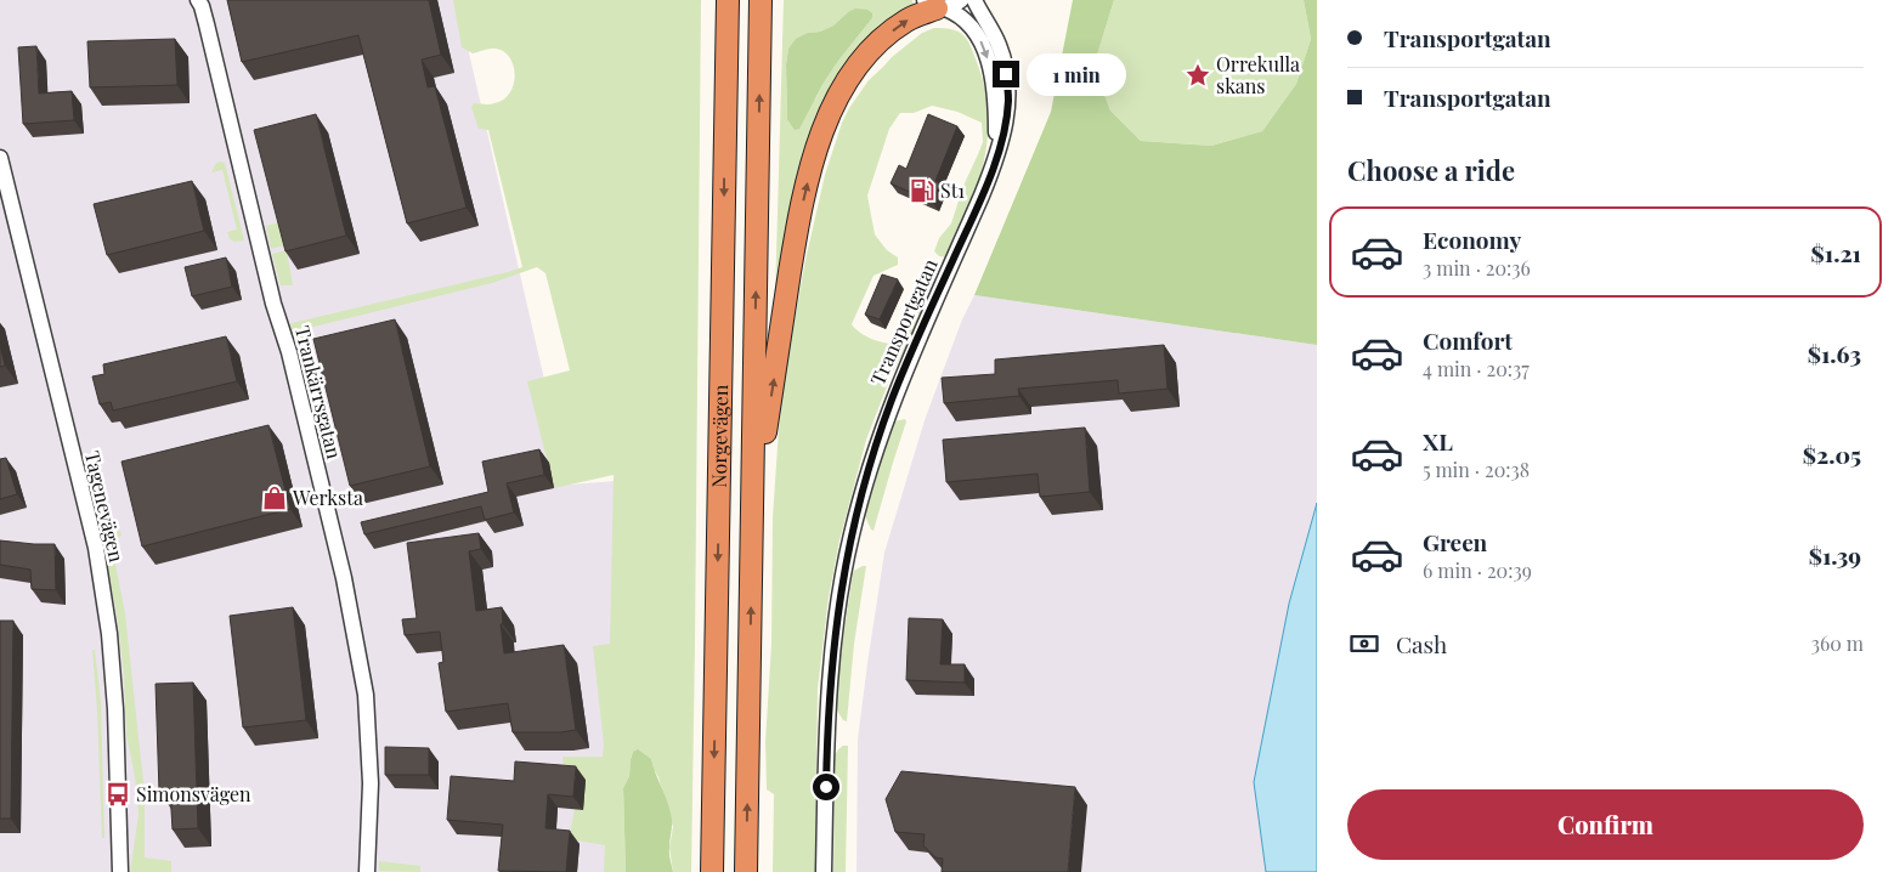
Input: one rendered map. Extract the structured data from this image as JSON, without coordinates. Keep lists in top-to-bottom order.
{
  "streets": {
    "highway": ["Norgevägen"],
    "street": ["Transportgatan", "Trankärrsgatan", "Tagenevägen"]
  },
  "places": {
    "place": ["Orrekulla skans"],
    "fuel station": ["St1"],
    "shop": ["Werksta"],
    "bus stop": ["Simonsvägen"]
  },
  "page": {
    "banner": ["Transportgatan", "Transportgatan"],
    "bubble": "1 min",
    "heading": "Choose a ride",
    "list": [
      {
        "name": "Economy",
        "note": "3 min · 20:36",
        "value": "$1.21"
      },
      {
        "name": "Comfort",
        "note": "4 min · 20:37",
        "value": "$1.63"
      },
      {
        "name": "XL",
        "note": "5 min · 20:38",
        "value": "$2.05"
      },
      {
        "name": "Green",
        "note": "6 min · 20:39",
        "value": "$1.39"
      }
    ],
    "pay": ["Cash", "360 m"],
    "buttons": "Confirm"
  }
}
